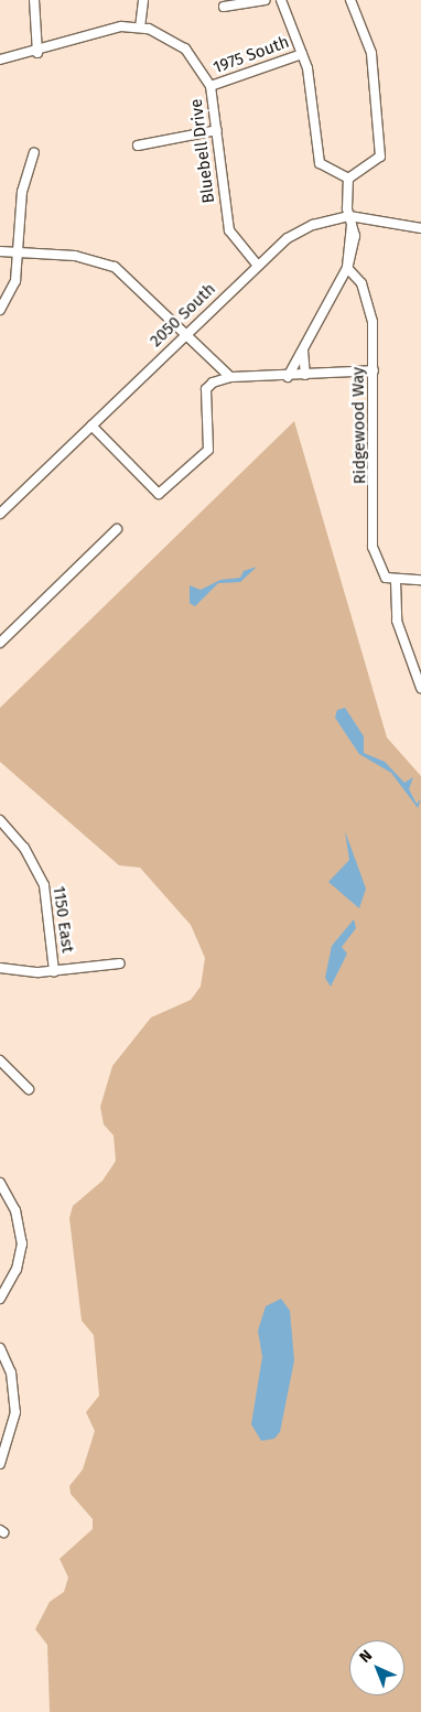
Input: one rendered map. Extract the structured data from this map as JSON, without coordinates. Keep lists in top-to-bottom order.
{
  "streets": {
    "street": [
      "1975 South",
      "Bluebell Drive",
      "2050 South",
      "Ridgewood Way",
      "1150 East"
    ]
  },
  "crossings": [
    ["1975 South", "Bluebell Drive"],
    ["Bluebell Drive", "2050 South"]
  ],
  "north": "top left"
}
